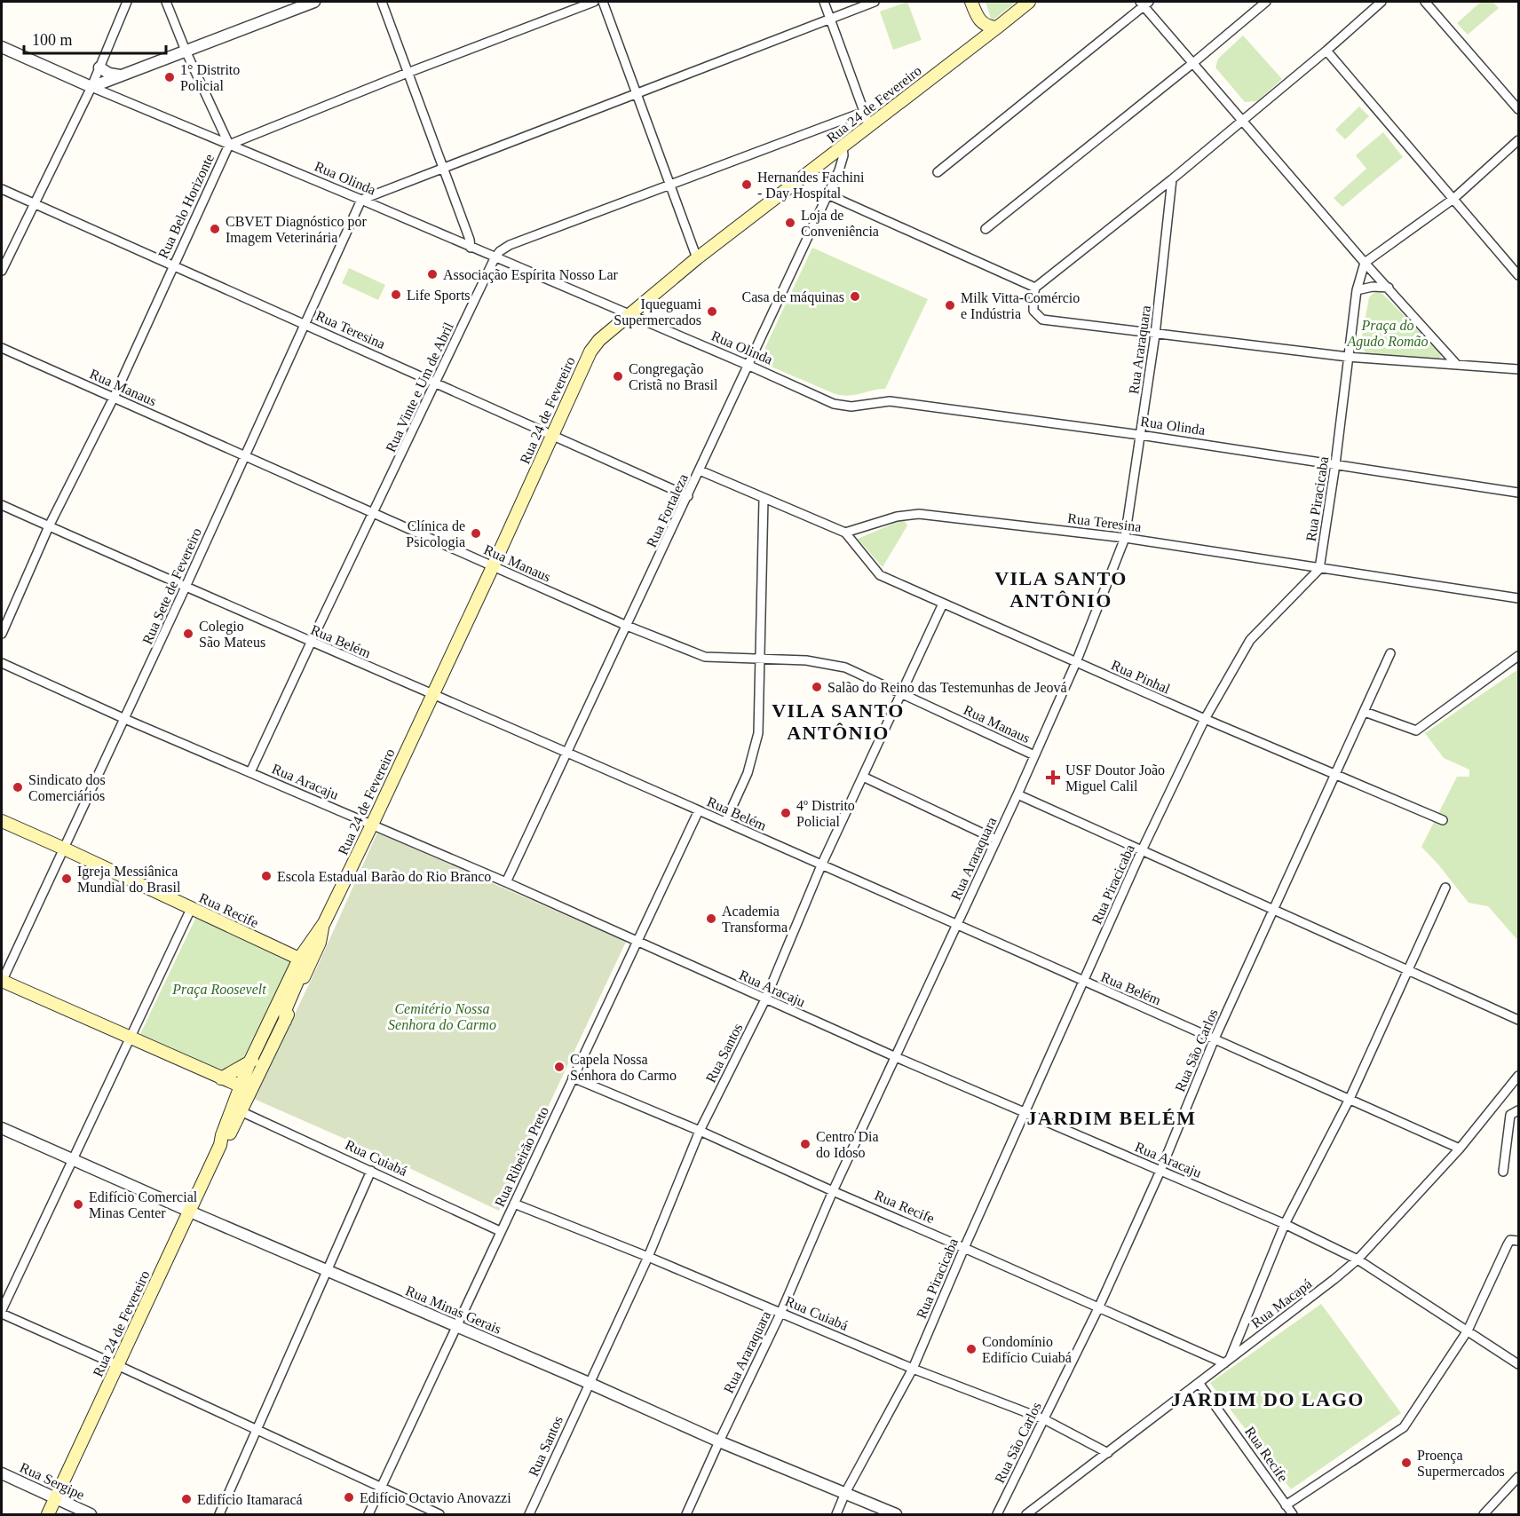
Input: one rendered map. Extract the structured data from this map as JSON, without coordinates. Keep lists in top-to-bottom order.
{
  "streets": {
    "main road": ["Rua 24 de Fevereiro", "Rua Recife"],
    "street": [
      "Rua Olinda",
      "Rua Belo Horizonte",
      "Rua Teresina",
      "Rua Araraquara",
      "Rua Manaus",
      "Rua Vinte e Um de Abril",
      "Rua Piracicaba",
      "Rua Fortaleza",
      "Rua Sete de Fevereiro",
      "Rua Belém",
      "Rua Pinhal",
      "Rua Aracaju",
      "Rua São Carlos",
      "Rua Santos",
      "Rua Ribeirão Preto",
      "Rua Cuiabá",
      "Rua Macapá",
      "Rua Minas Gerais",
      "Rua Sergipe"
    ]
  },
  "crossings": [
    ["Rua 24 de Fevereiro", "Rua Olinda"],
    ["Rua 24 de Fevereiro", "Rua Teresina"],
    ["Rua 24 de Fevereiro", "Rua Manaus"],
    ["Rua 24 de Fevereiro", "Rua Fortaleza"],
    ["Rua 24 de Fevereiro", "Rua Belém"],
    ["Rua 24 de Fevereiro", "Rua Aracaju"],
    ["Rua 24 de Fevereiro", "Rua Recife"],
    ["Rua 24 de Fevereiro", "Rua Cuiabá"],
    ["Rua 24 de Fevereiro", "Rua Minas Gerais"],
    ["Rua 24 de Fevereiro", "Rua Sergipe"],
    ["Rua Olinda", "Rua Belo Horizonte"],
    ["Rua Olinda", "Rua Araraquara"],
    ["Rua Olinda", "Rua Vinte e Um de Abril"],
    ["Rua Olinda", "Rua Piracicaba"],
    ["Rua Olinda", "Rua Fortaleza"],
    ["Rua Olinda", "Rua Sete de Fevereiro"],
    ["Rua Belo Horizonte", "Rua Teresina"],
    ["Rua Belo Horizonte", "Rua Manaus"],
    ["Rua Belo Horizonte", "Rua Belém"],
    ["Rua Teresina", "Rua Araraquara"],
    ["Rua Teresina", "Rua Vinte e Um de Abril"],
    ["Rua Teresina", "Rua Piracicaba"],
    ["Rua Teresina", "Rua Fortaleza"],
    ["Rua Teresina", "Rua Sete de Fevereiro"],
    ["Rua Teresina", "Rua Pinhal"],
    ["Rua Araraquara", "Rua Manaus"],
    ["Rua Araraquara", "Rua Belém"],
    ["Rua Araraquara", "Rua Pinhal"],
    ["Rua Araraquara", "Rua Aracaju"],
    ["Rua Araraquara", "Rua Recife"],
    ["Rua Araraquara", "Rua Cuiabá"],
    ["Rua Araraquara", "Rua Minas Gerais"],
    ["Rua Manaus", "Rua Vinte e Um de Abril"],
    ["Rua Manaus", "Rua Fortaleza"],
    ["Rua Manaus", "Rua Sete de Fevereiro"],
    ["Rua Manaus", "Rua Santos"],
    ["Rua Vinte e Um de Abril", "Rua Belém"],
    ["Rua Vinte e Um de Abril", "Rua Aracaju"],
    ["Rua Piracicaba", "Rua Belém"],
    ["Rua Piracicaba", "Rua Pinhal"],
    ["Rua Piracicaba", "Rua Aracaju"],
    ["Rua Piracicaba", "Rua Recife"],
    ["Rua Piracicaba", "Rua Cuiabá"],
    ["Rua Piracicaba", "Rua Minas Gerais"],
    ["Rua Fortaleza", "Rua Belém"],
    ["Rua Fortaleza", "Rua Aracaju"],
    ["Rua Sete de Fevereiro", "Rua Belém"],
    ["Rua Sete de Fevereiro", "Rua Aracaju"],
    ["Rua Sete de Fevereiro", "Rua Recife"],
    ["Rua Belém", "Rua São Carlos"],
    ["Rua Belém", "Rua Santos"],
    ["Rua Belém", "Rua Ribeirão Preto"],
    ["Rua Belém", "Rua Macapá"],
    ["Rua Pinhal", "Rua São Carlos"],
    ["Rua Pinhal", "Rua Santos"],
    ["Rua Aracaju", "Rua São Carlos"],
    ["Rua Aracaju", "Rua Santos"],
    ["Rua Aracaju", "Rua Ribeirão Preto"],
    ["Rua Aracaju", "Rua Macapá"],
    ["Rua Recife", "Rua São Carlos"],
    ["Rua Recife", "Rua Santos"],
    ["Rua Recife", "Rua Ribeirão Preto"],
    ["Rua Recife", "Rua Macapá"],
    ["Rua São Carlos", "Rua Cuiabá"],
    ["Rua Santos", "Rua Cuiabá"],
    ["Rua Santos", "Rua Minas Gerais"],
    ["Rua Ribeirão Preto", "Rua Cuiabá"],
    ["Rua Ribeirão Preto", "Rua Minas Gerais"],
    ["Rua Cuiabá", "Rua Macapá"]
  ],
  "districts": [
    "VILA SANTO ANTÔNIO",
    "VILA SANTO ANTÔNIO",
    "JARDIM BELÉM",
    "JARDIM DO LAGO"
  ],
  "parks": ["Praça do Agudo Romão", "Praça Roosevelt", "Cemitério Nossa Senhora do Carmo"],
  "places": {
    "other": [
      "1° Distrito Policial",
      "Hernandes Fachini - Day Hospital",
      "Loja de Conveniência",
      "CBVET Diagnóstico por Imagem Veterinária",
      "Associação Espírita Nosso Lar",
      "Life Sports",
      "Casa de máquinas",
      "Milk Vitta-Comércio e Indústria",
      "Iqueguami Supermercados",
      "Congregação Cristã no Brasil",
      "Clínica de Psicologia",
      "Colegio São Mateus",
      "Salão do Reino das Testemunhas de Jeová",
      "Sindicato dos Comerciários",
      "4º Distrito Policial",
      "Escola Estadual Barão do Rio Branco",
      "Igreja Messiânica Mundial do Brasil",
      "Academia Transforma",
      "Capela Nossa Senhora do Carmo",
      "Centro Dia do Idoso",
      "Edifício Comercial Minas Center",
      "Condomínio Edifício Cuiabá",
      "Proença Supermercados",
      "Edifício Octavio Anovazzi",
      "Edifício Itamaracá"
    ],
    "health": ["USF Doutor João Miguel Calil"]
  },
  "scale_bar": "100 m"
}
